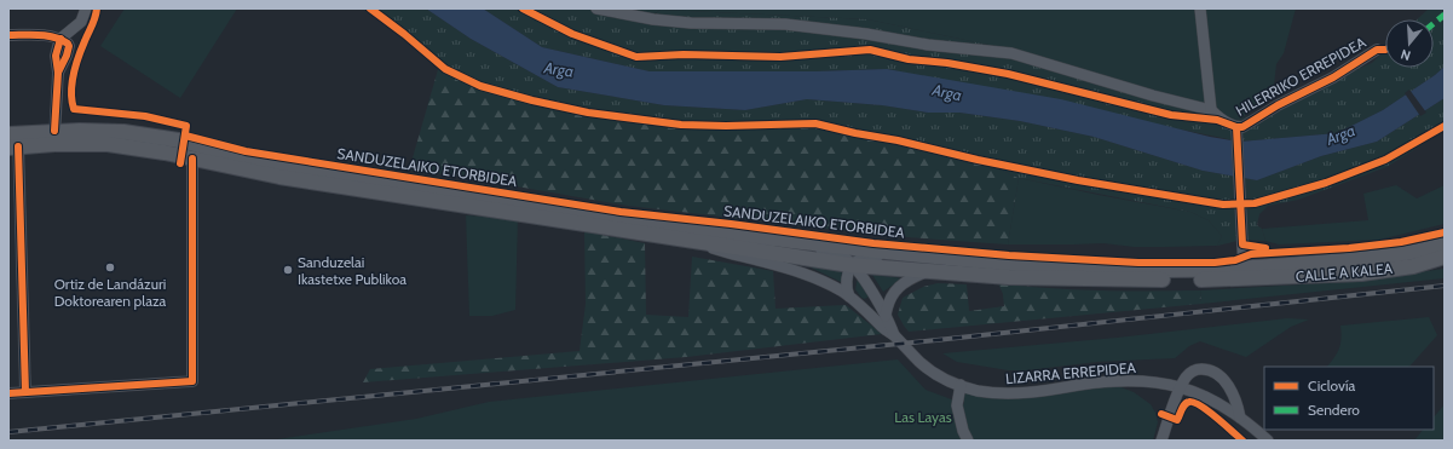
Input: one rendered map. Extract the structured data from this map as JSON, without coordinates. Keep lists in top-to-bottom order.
{
  "streets": {
    "main road": ["SANDUZELAIKO ETORBIDEA", "CALLE A KALEA"],
    "street": ["HILERRIKO ERREPIDEA", "LIZARRA ERREPIDEA"]
  },
  "crossings": [
    ["SANDUZELAIKO ETORBIDEA", "CALLE A KALEA"],
    ["SANDUZELAIKO ETORBIDEA", "LIZARRA ERREPIDEA"]
  ],
  "water": ["Arga"],
  "parks": ["Las Layas"],
  "places": ["Ortiz de Landázuri Doktorearen plaza", "Sanduzelai Ikastetxe Publikoa"],
  "legend": ["Ciclovía", "Sendero"],
  "north": "bottom"
}
